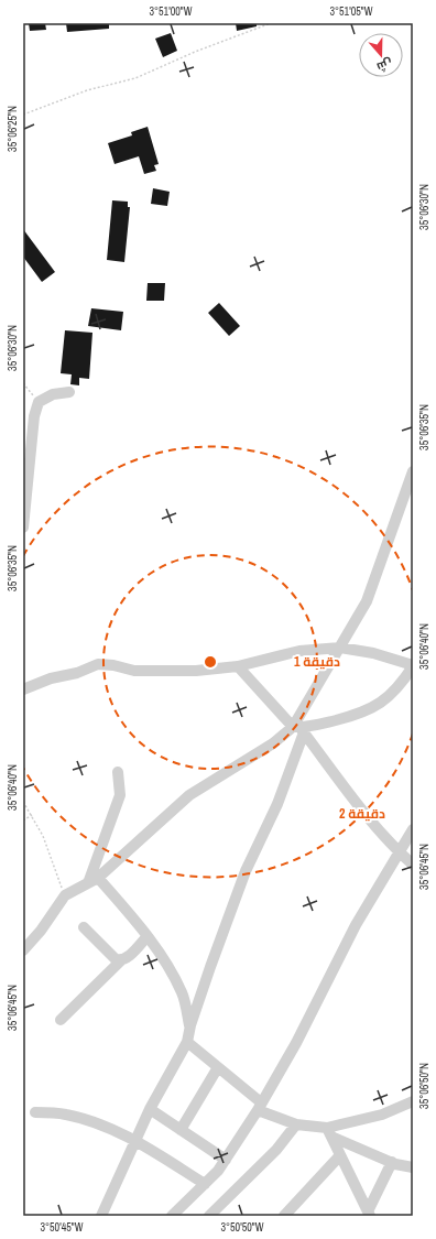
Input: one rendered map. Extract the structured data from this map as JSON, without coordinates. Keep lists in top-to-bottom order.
{
  "north": "bottom",
  "coordinates": [
    "3°51'00\"W",
    "3°51'05\"W",
    "35°06'25\"N",
    "35°06'30\"N",
    "35°06'35\"N",
    "35°06'40\"N",
    "35°06'45\"N",
    "35°06'50\"N",
    "3°50'45\"W",
    "3°50'50\"W"
  ],
  "rings": ["1 دقيقة", "2 دقيقة"]
}
